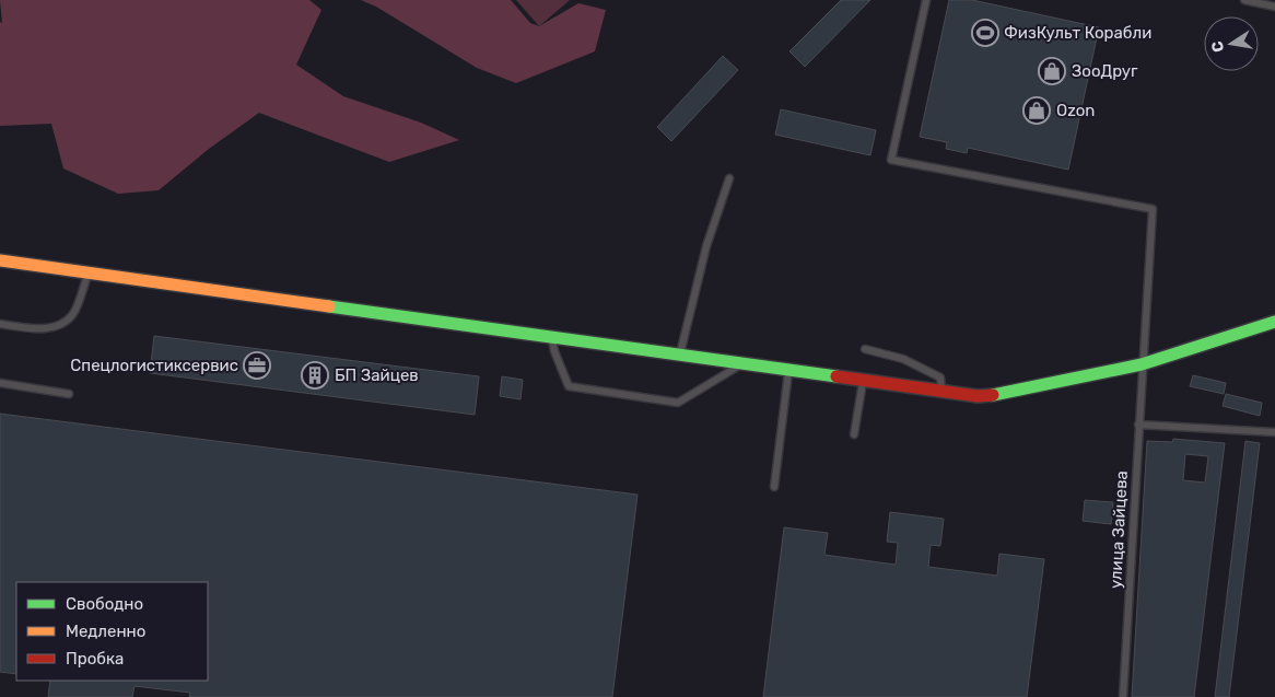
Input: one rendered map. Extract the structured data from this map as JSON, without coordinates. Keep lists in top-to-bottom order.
{
  "streets": {
    "lane": ["улица Зайцева"]
  },
  "places": {
    "sports": ["ФизКульт Корабли"],
    "shop": ["ЗооДруг", "Ozon"],
    "office": ["Спецлогистиксервис"],
    "building": ["БП Зайцев"]
  },
  "legend": ["Свободно", "Медленно", "Пробка"],
  "north": "left"
}
